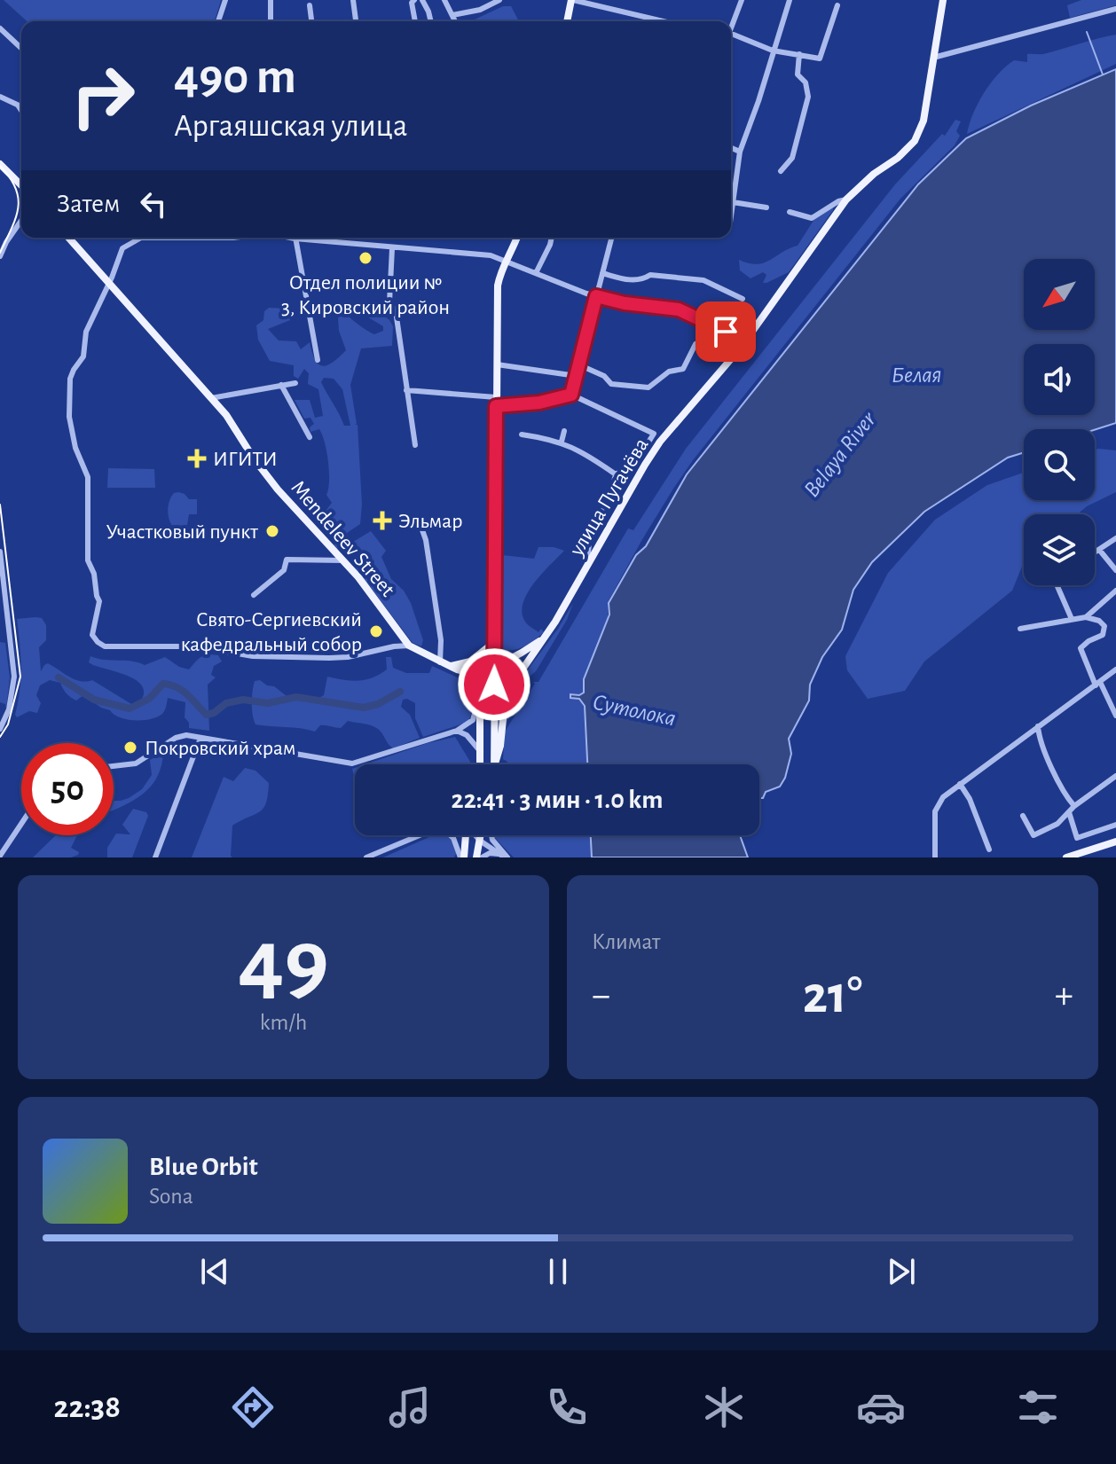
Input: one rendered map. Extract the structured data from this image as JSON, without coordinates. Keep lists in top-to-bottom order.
{
  "streets": {
    "main road": ["улица Пугачёва", "Mendeleev Street"]
  },
  "water": ["Белая", "Belaya River", "Сутолока"],
  "places": {
    "other": [
      "Отдел полиции № 3, Кировский район",
      "Участковый пункт",
      "Свято-Сергиевский кафедральный собор",
      "Покровский храм"
    ],
    "health": ["ИГИТИ", "Эльмар"]
  },
  "north": "bottom left",
  "page": {
    "turn": ["490 m", "Аргаяшская улица"],
    "then": "Затем",
    "limit": "50",
    "trip": "22:41 · 3 мин · 1.0 km",
    "tile": [
      ["49", "km/h"],
      "Климат"
    ],
    "heat": ["−", "21°", "+"],
    "song": ["Blue Orbit", "Sona"],
    "tabs": "22:38"
  }
}
